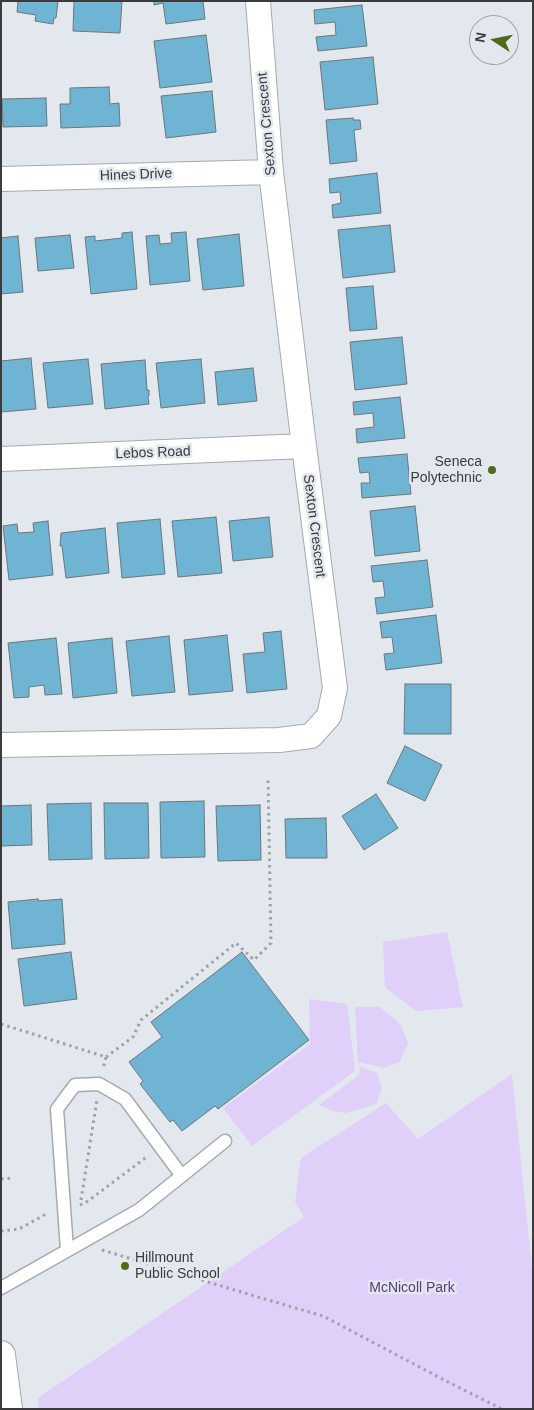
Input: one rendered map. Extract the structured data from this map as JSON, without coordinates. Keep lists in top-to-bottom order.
{
  "streets": {
    "street": ["Sexton Crescent", "Hines Drive", "Lebos Road"]
  },
  "crossings": [
    ["Sexton Crescent", "Hines Drive"],
    ["Sexton Crescent", "Lebos Road"]
  ],
  "parks": ["McNicoll Park"],
  "places": ["Seneca Polytechnic", "Hillmount Public School"],
  "north": "left"
}
